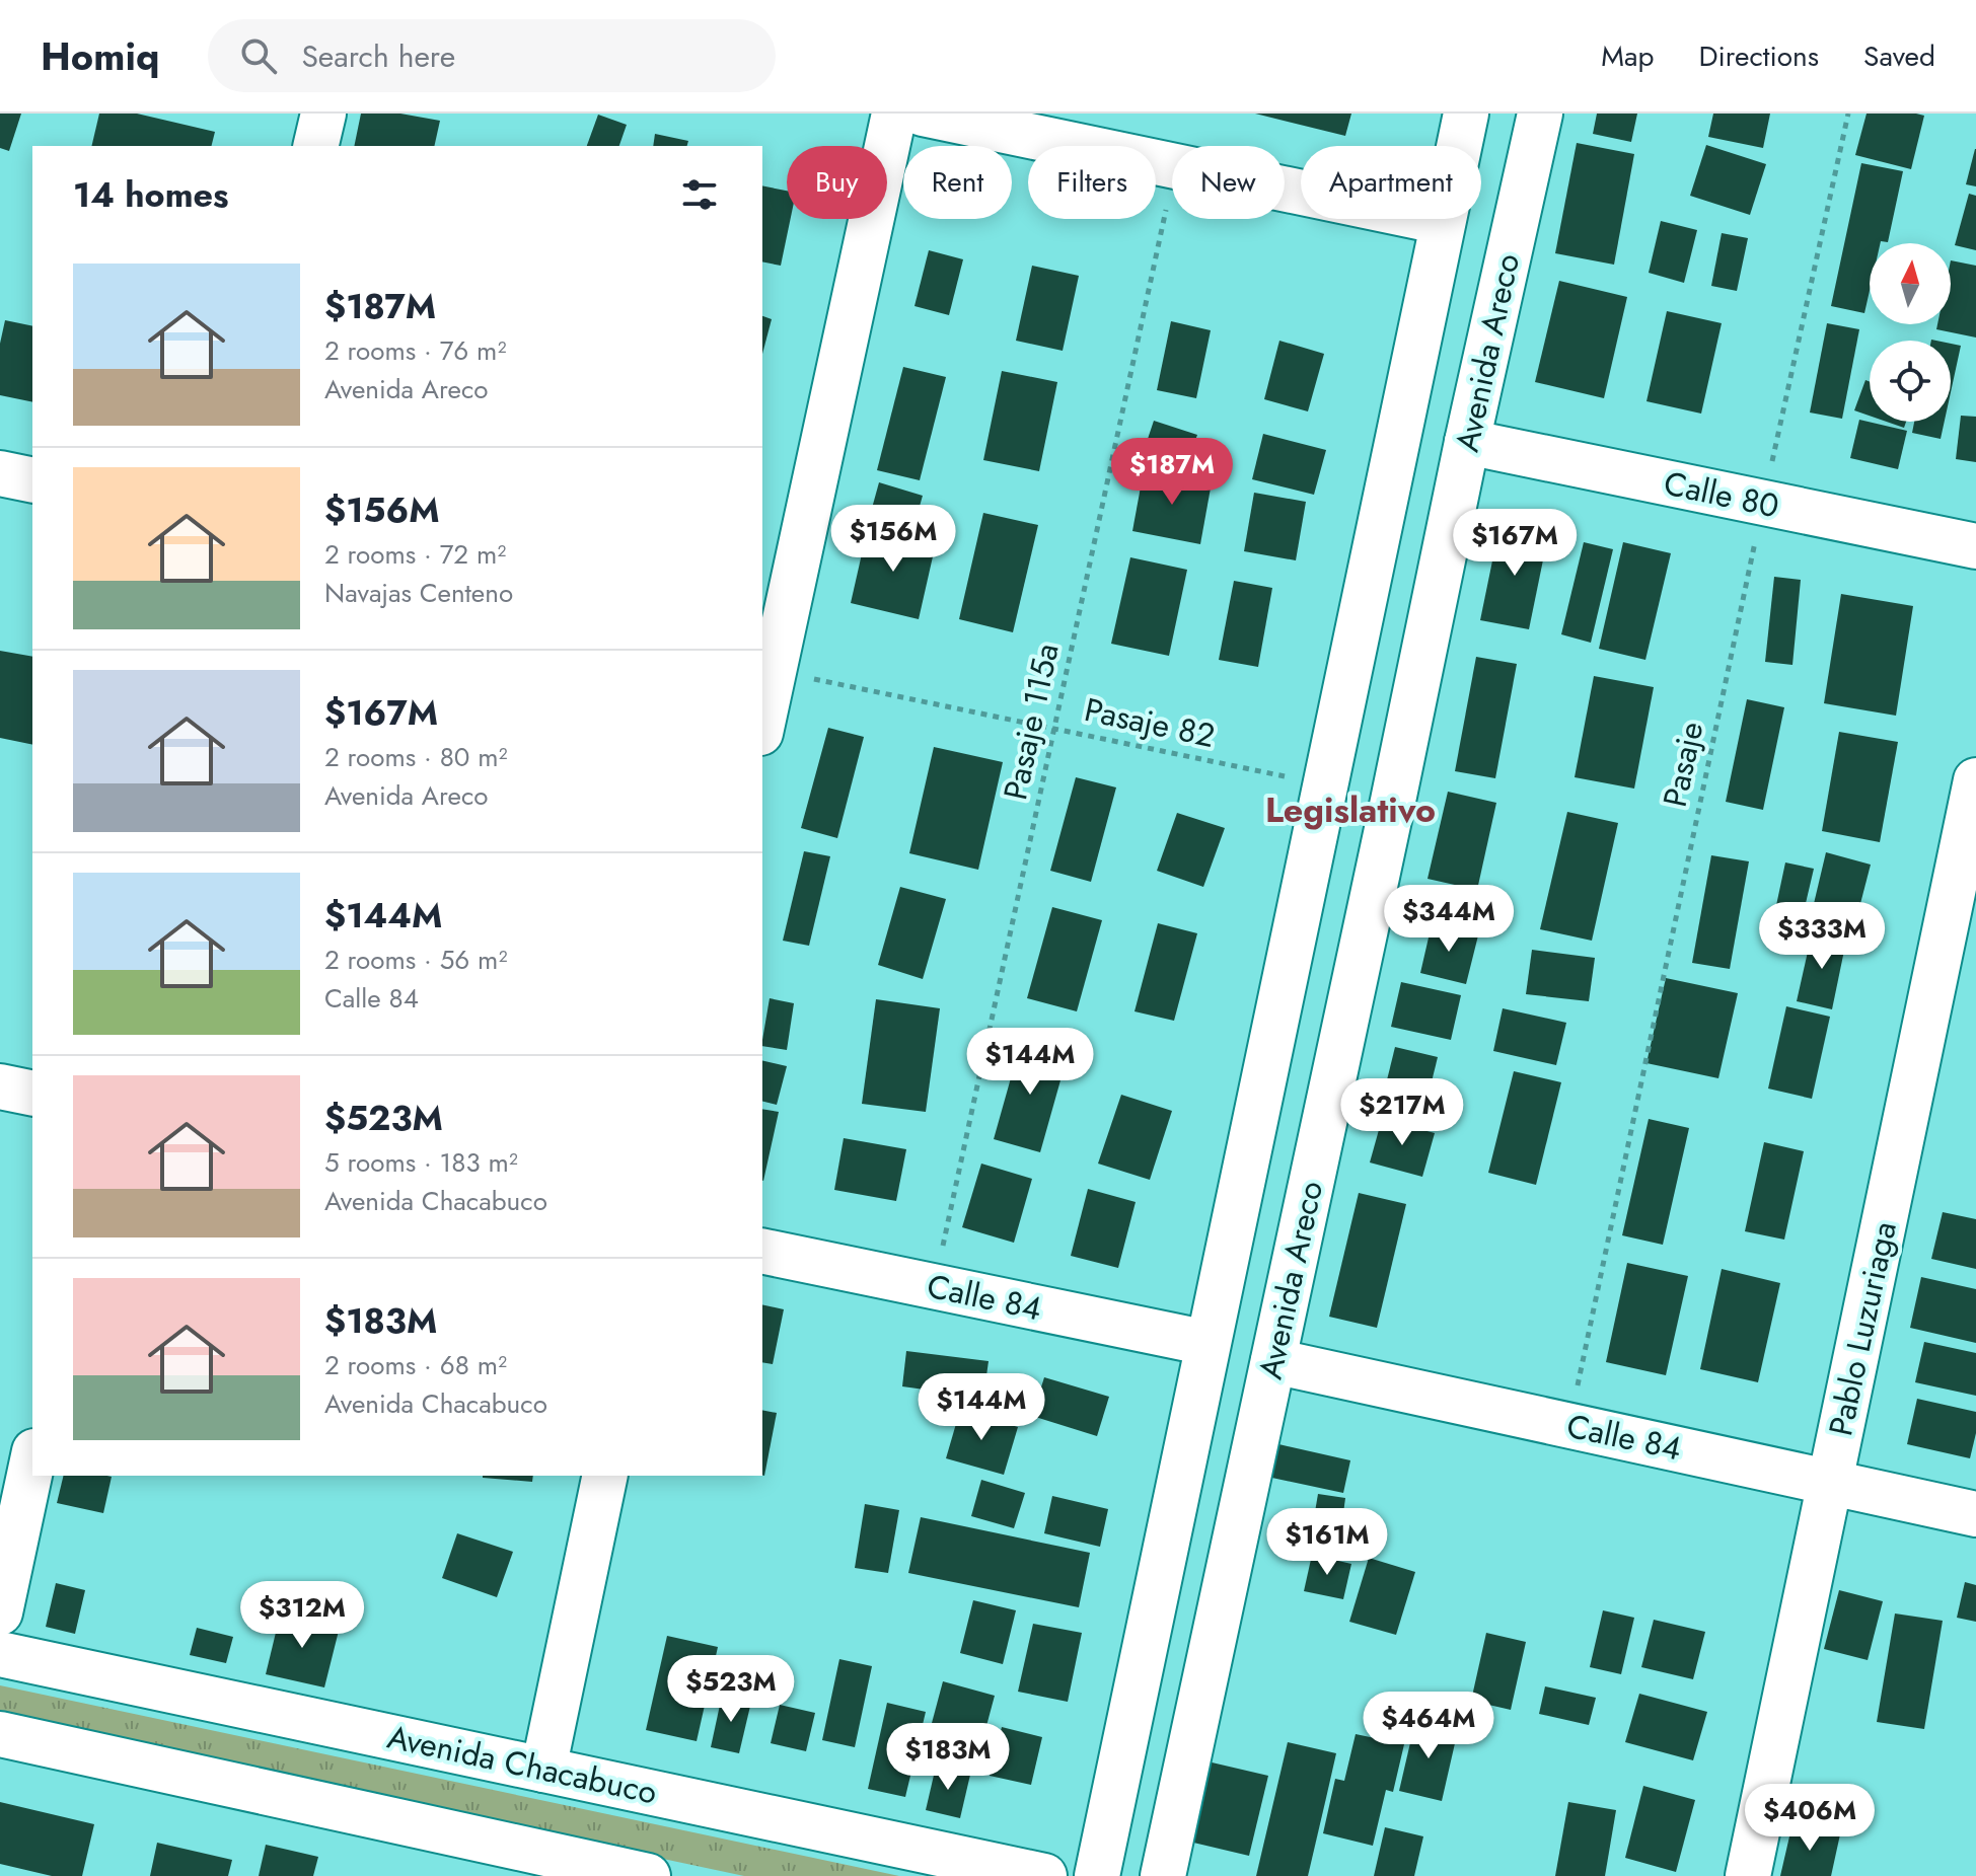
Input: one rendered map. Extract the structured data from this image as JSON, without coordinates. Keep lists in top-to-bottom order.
{
  "streets": {
    "main road": [
      "Avenida Areco",
      "Calle 80",
      "Calle 84",
      "Pablo Luzuriaga",
      "Avenida Chacabuco"
    ],
    "path": ["Pasaje 115a", "Pasaje 82", "Pasaje"]
  },
  "crossings": [
    ["Avenida Areco", "Calle 80"],
    ["Avenida Areco", "Pasaje 82"],
    ["Avenida Areco", "Calle 84"],
    ["Calle 80", "Pasaje"],
    ["Pasaje 115a", "Pasaje 82"],
    ["Pasaje 115a", "Calle 84"],
    ["Pasaje", "Calle 84"],
    ["Calle 84", "Pablo Luzuriaga"]
  ],
  "districts": ["Legislativo"],
  "north": "top",
  "page": {
    "header": "Homiq",
    "search": "Search here",
    "nav": ["Map", "Directions", "Saved"],
    "chip": [
      "Buy",
      "Rent",
      "Filters",
      "New",
      "Apartment"
    ],
    "heading": "14 homes",
    "list": [
      {
        "name": "$187M",
        "note": "2 rooms · 76 m² · Avenida Areco"
      },
      {
        "name": "$156M",
        "note": "2 rooms · 72 m² · Navajas Centeno"
      },
      {
        "name": "$167M",
        "note": "2 rooms · 80 m² · Avenida Areco"
      },
      {
        "name": "$144M",
        "note": "2 rooms · 56 m² · Calle 84"
      },
      {
        "name": "$523M",
        "note": "5 rooms · 183 m² · Avenida Chacabuco"
      },
      {
        "name": "$183M",
        "note": "2 rooms · 68 m² · Avenida Chacabuco"
      }
    ],
    "price": [
      "$187M",
      "$156M",
      "$167M",
      "$344M",
      "$333M",
      "$144M",
      "$217M",
      "$144M",
      "$161M",
      "$312M",
      "$523M",
      "$464M",
      "$183M",
      "$406M"
    ]
  }
}
